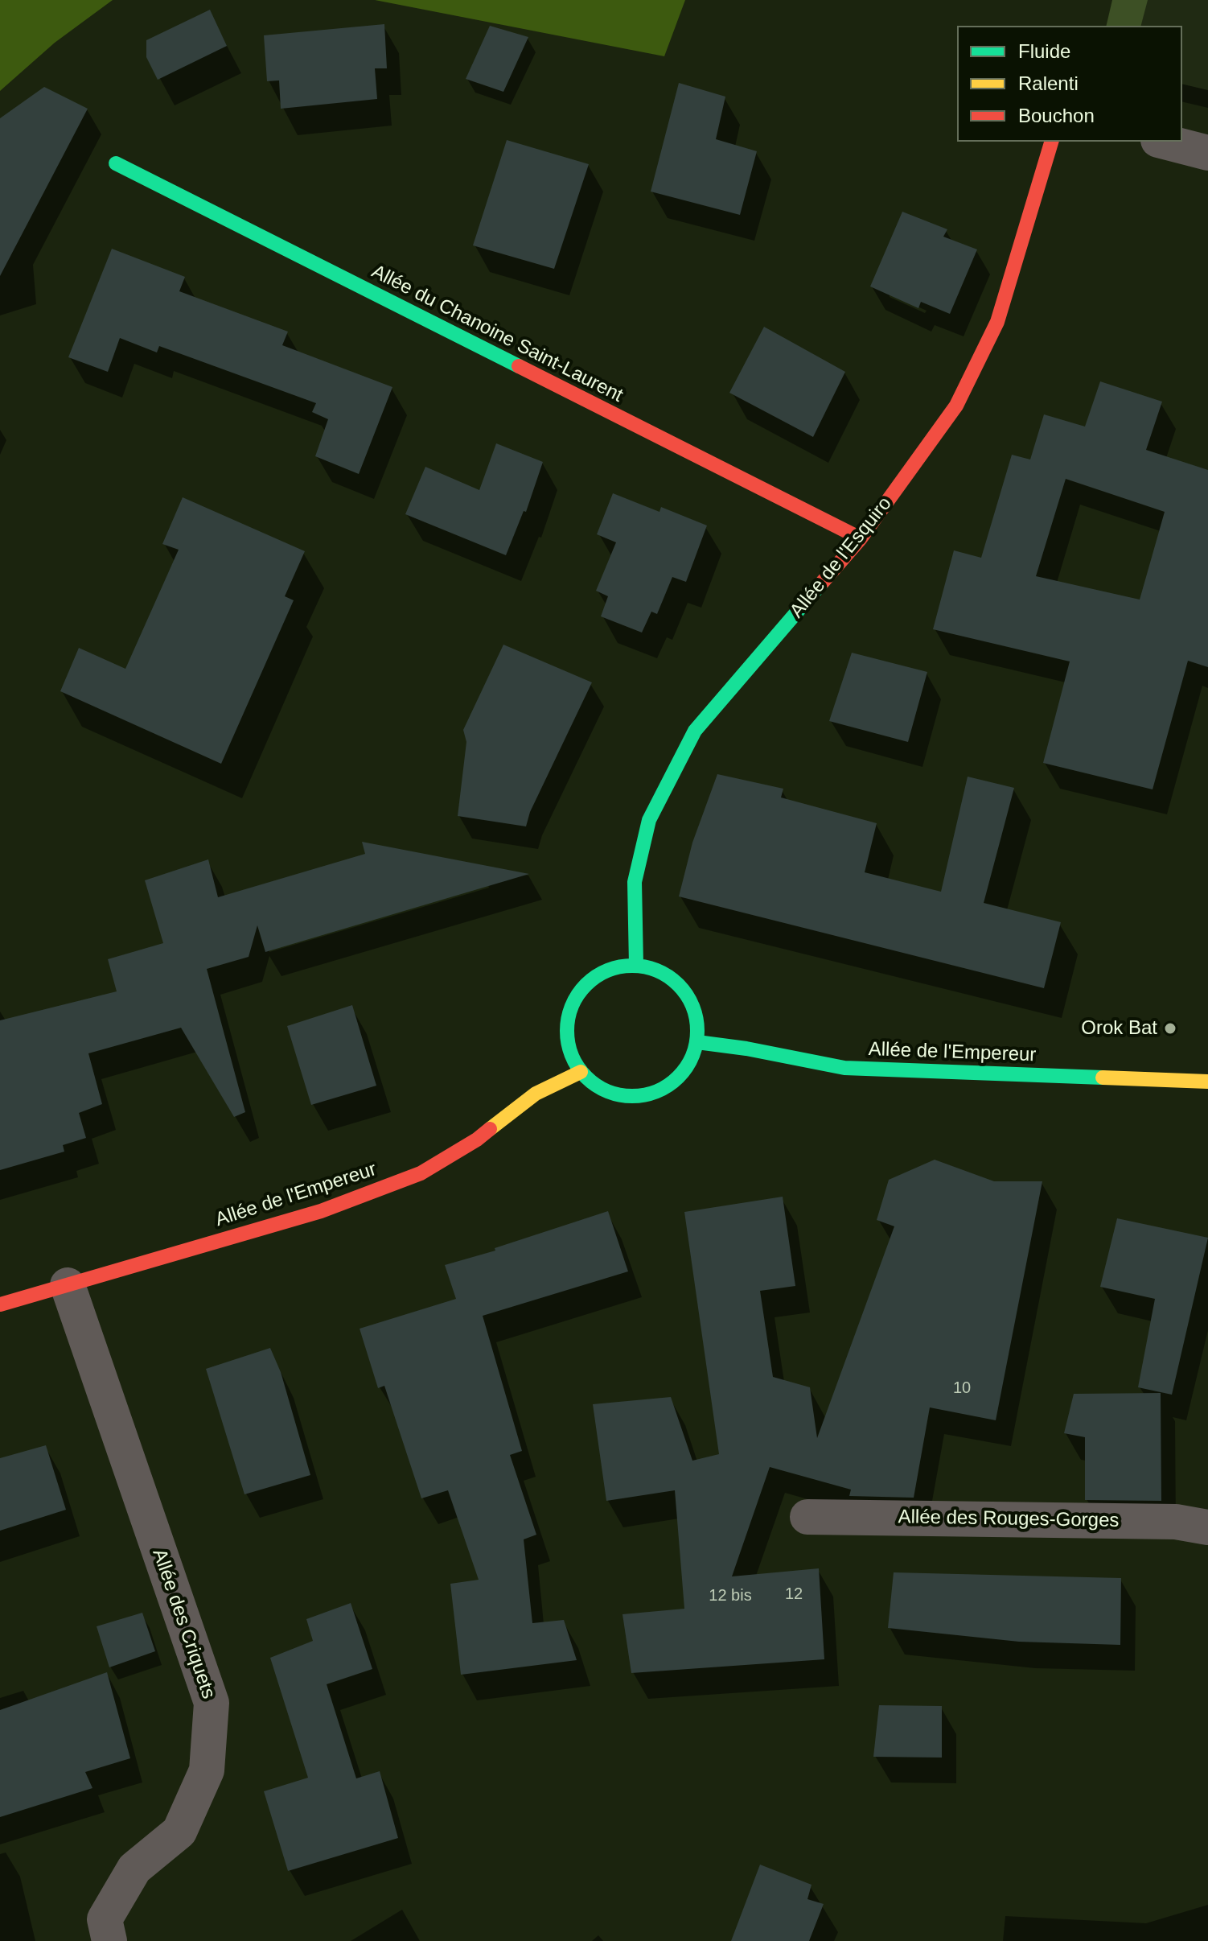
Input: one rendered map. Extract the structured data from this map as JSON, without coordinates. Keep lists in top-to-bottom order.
{
  "streets": {
    "street": [
      "Allée du Chanoine Saint-Laurent",
      "Allée de l'Esquiro",
      "Allée de l'Empereur",
      "Allée des Rouges-Gorges",
      "Allée des Criquets"
    ]
  },
  "crossings": [
    ["Allée du Chanoine Saint-Laurent", "Allée de l'Esquiro"],
    ["Allée de l'Esquiro", "Allée de l'Empereur"],
    ["Allée de l'Empereur", "Allée des Criquets"]
  ],
  "places": ["Orok Bat"],
  "house_numbers": ["10", "12", "12 bis"],
  "legend": ["Fluide", "Ralenti", "Bouchon"]
}
